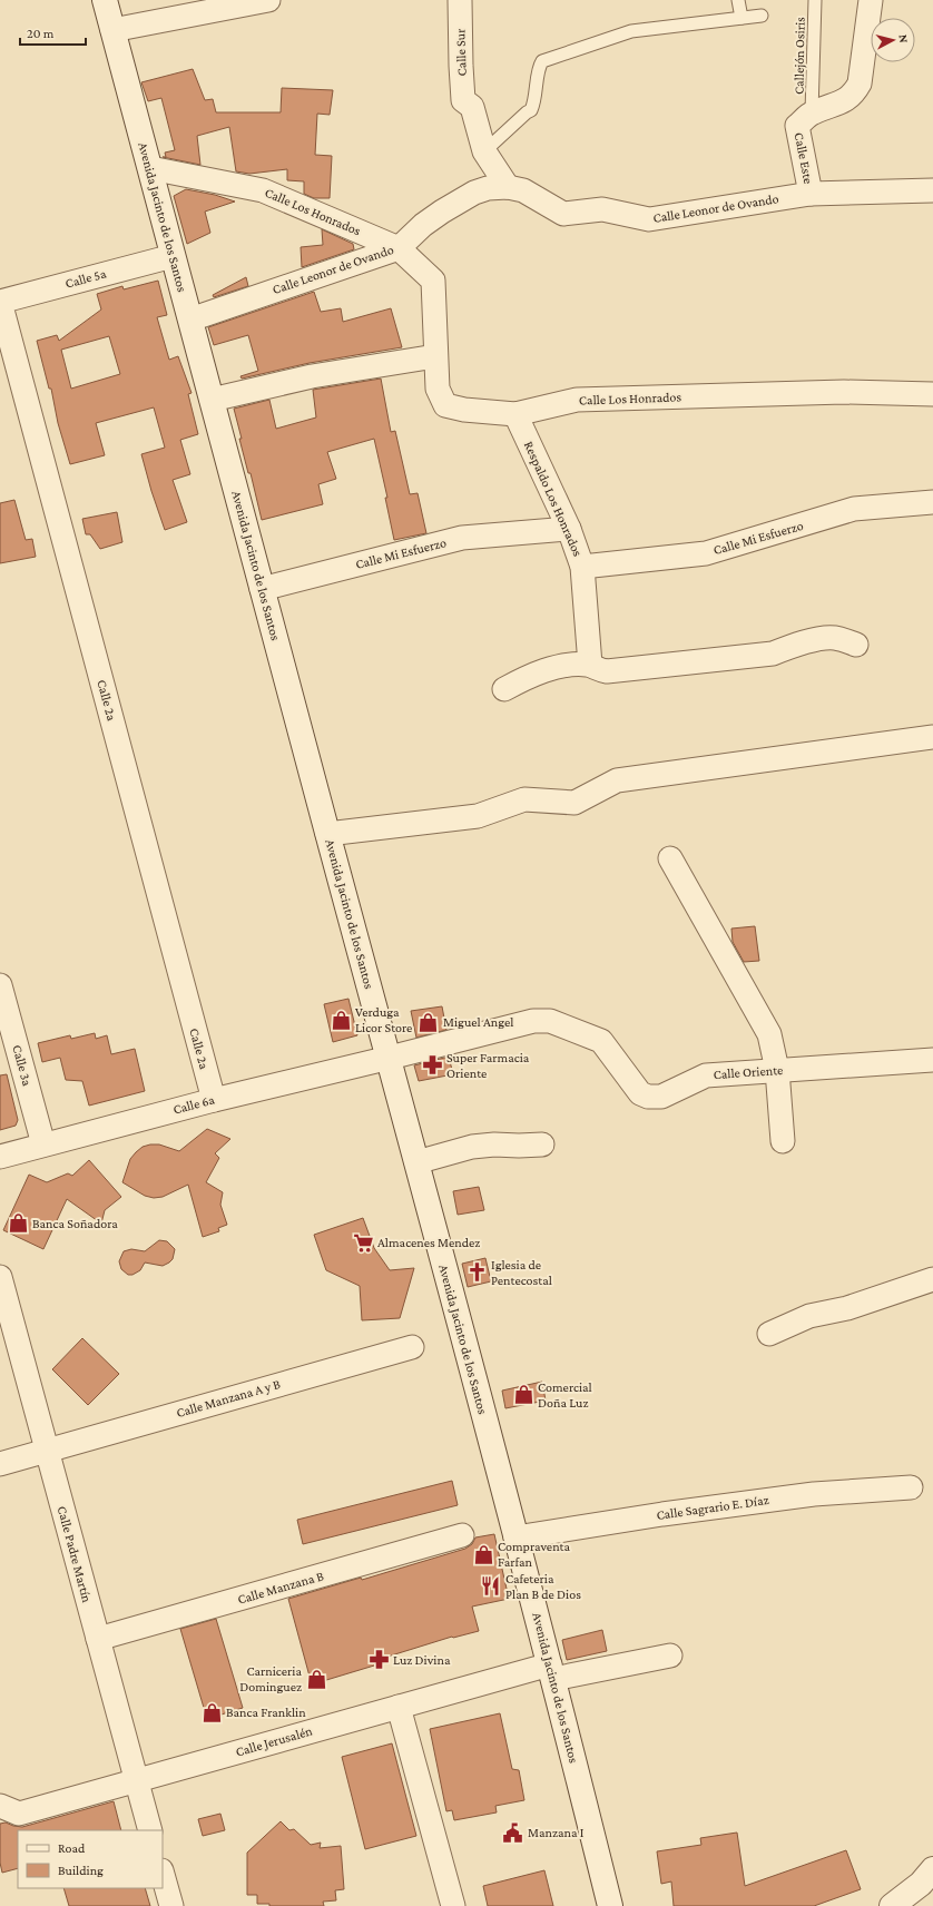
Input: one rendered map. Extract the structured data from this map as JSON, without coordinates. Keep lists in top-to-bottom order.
{
  "streets": {
    "main road": ["Avenida Jacinto de los Santos"],
    "street": [
      "Calle Sur",
      "Calle Este",
      "Calle Leonor de Ovando",
      "Calle Los Honrados",
      "Calle 5a",
      "Respaldo Los Honrados",
      "Calle Mi Esfuerzo",
      "Calle 2a",
      "Calle 3a",
      "Calle Oriente",
      "Calle 6a",
      "Calle Manzana A y B",
      "Calle Sagrario E. Díaz",
      "Calle Padre Martín",
      "Calle Manzana B",
      "Calle Jerusalén"
    ],
    "lane": ["Callejón Osiris"]
  },
  "crossings": [
    ["Calle Sur", "Calle Leonor de Ovando"],
    ["Callejón Osiris", "Calle Este"],
    ["Calle Este", "Calle Leonor de Ovando"],
    ["Calle Leonor de Ovando", "Calle Los Honrados"],
    ["Calle Leonor de Ovando", "Avenida Jacinto de los Santos"],
    ["Calle Los Honrados", "Avenida Jacinto de los Santos"],
    ["Calle Los Honrados", "Respaldo Los Honrados"],
    ["Avenida Jacinto de los Santos", "Calle 5a"],
    ["Avenida Jacinto de los Santos", "Calle Mi Esfuerzo"],
    ["Avenida Jacinto de los Santos", "Calle Oriente"],
    ["Avenida Jacinto de los Santos", "Calle 6a"],
    ["Avenida Jacinto de los Santos", "Calle Sagrario E. Díaz"],
    ["Avenida Jacinto de los Santos", "Calle Jerusalén"],
    ["Calle 5a", "Calle 2a"],
    ["Respaldo Los Honrados", "Calle Mi Esfuerzo"],
    ["Calle 2a", "Calle 6a"],
    ["Calle 3a", "Calle 6a"],
    ["Calle Oriente", "Calle 6a"],
    ["Calle Manzana A y B", "Calle Padre Martín"],
    ["Calle Padre Martín", "Calle Manzana B"],
    ["Calle Padre Martín", "Calle Jerusalén"]
  ],
  "places": {
    "shop": [
      "Verduga Licor Store",
      "Miguel Angel",
      "Banca Soñadora",
      "Comercial Doña Luz",
      "Compraventa Farfan",
      "Carniceria Dominguez",
      "Banca Franklin"
    ],
    "pharmacy": ["Super Farmacia Oriente", "Luz Divina"],
    "supermarket": ["Almacenes Mendez"],
    "church": ["Iglesia de Pentecostal"],
    "restaurant": ["Cafeteria Plan B de Dios"],
    "public building": ["Manzana I"]
  },
  "legend": ["Road", "Building"],
  "scale_bar": "20 m",
  "north": "right"
}
